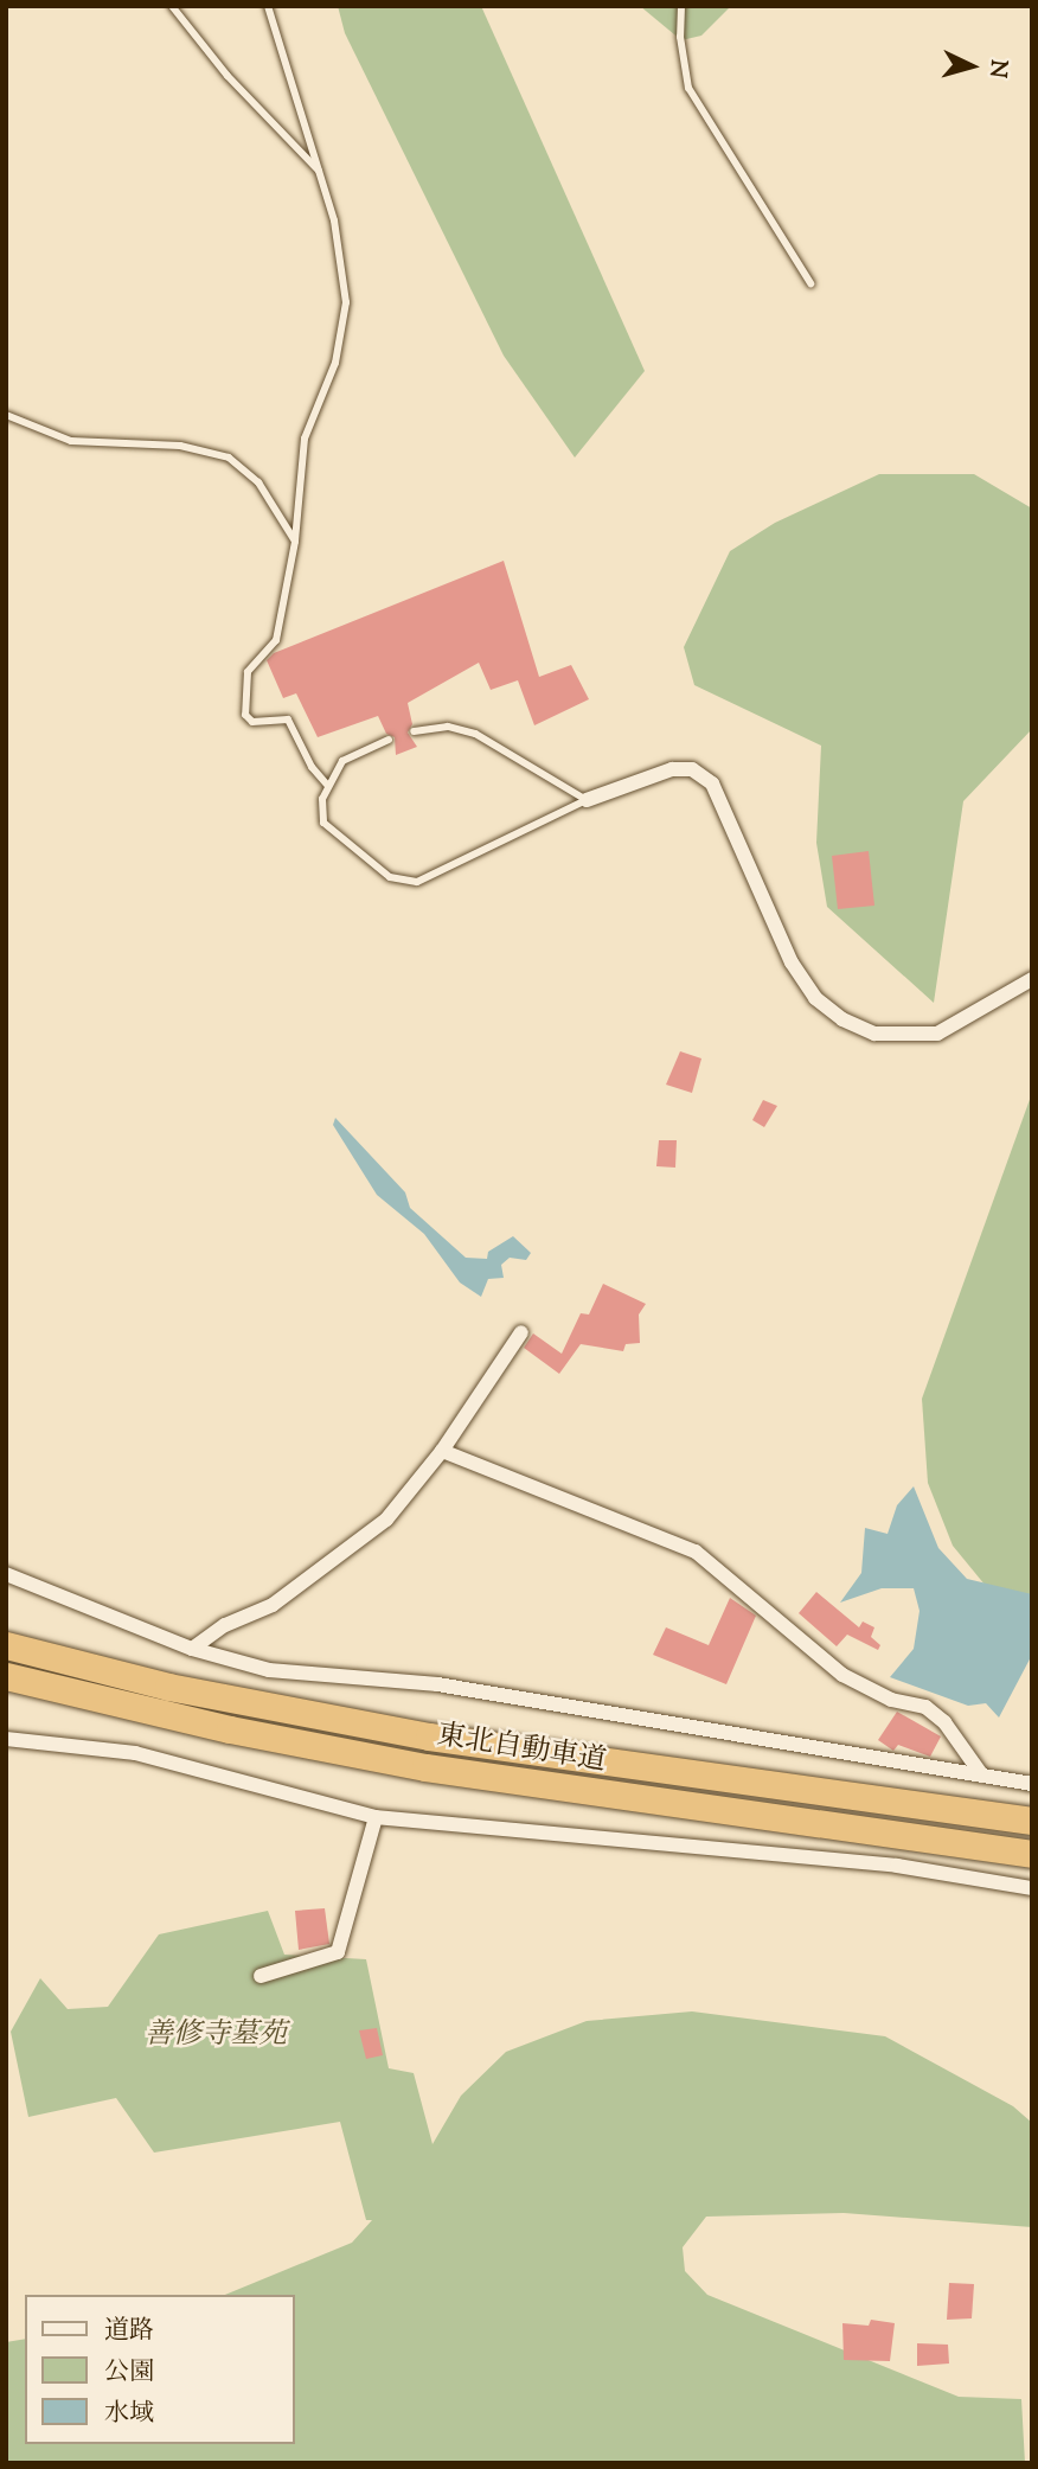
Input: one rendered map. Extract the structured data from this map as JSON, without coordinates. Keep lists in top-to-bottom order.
{
  "streets": {
    "highway": ["東北自動車道"]
  },
  "parks": ["善修寺墓苑"],
  "legend": ["道路", "公園", "水域"],
  "north": "right"
}
